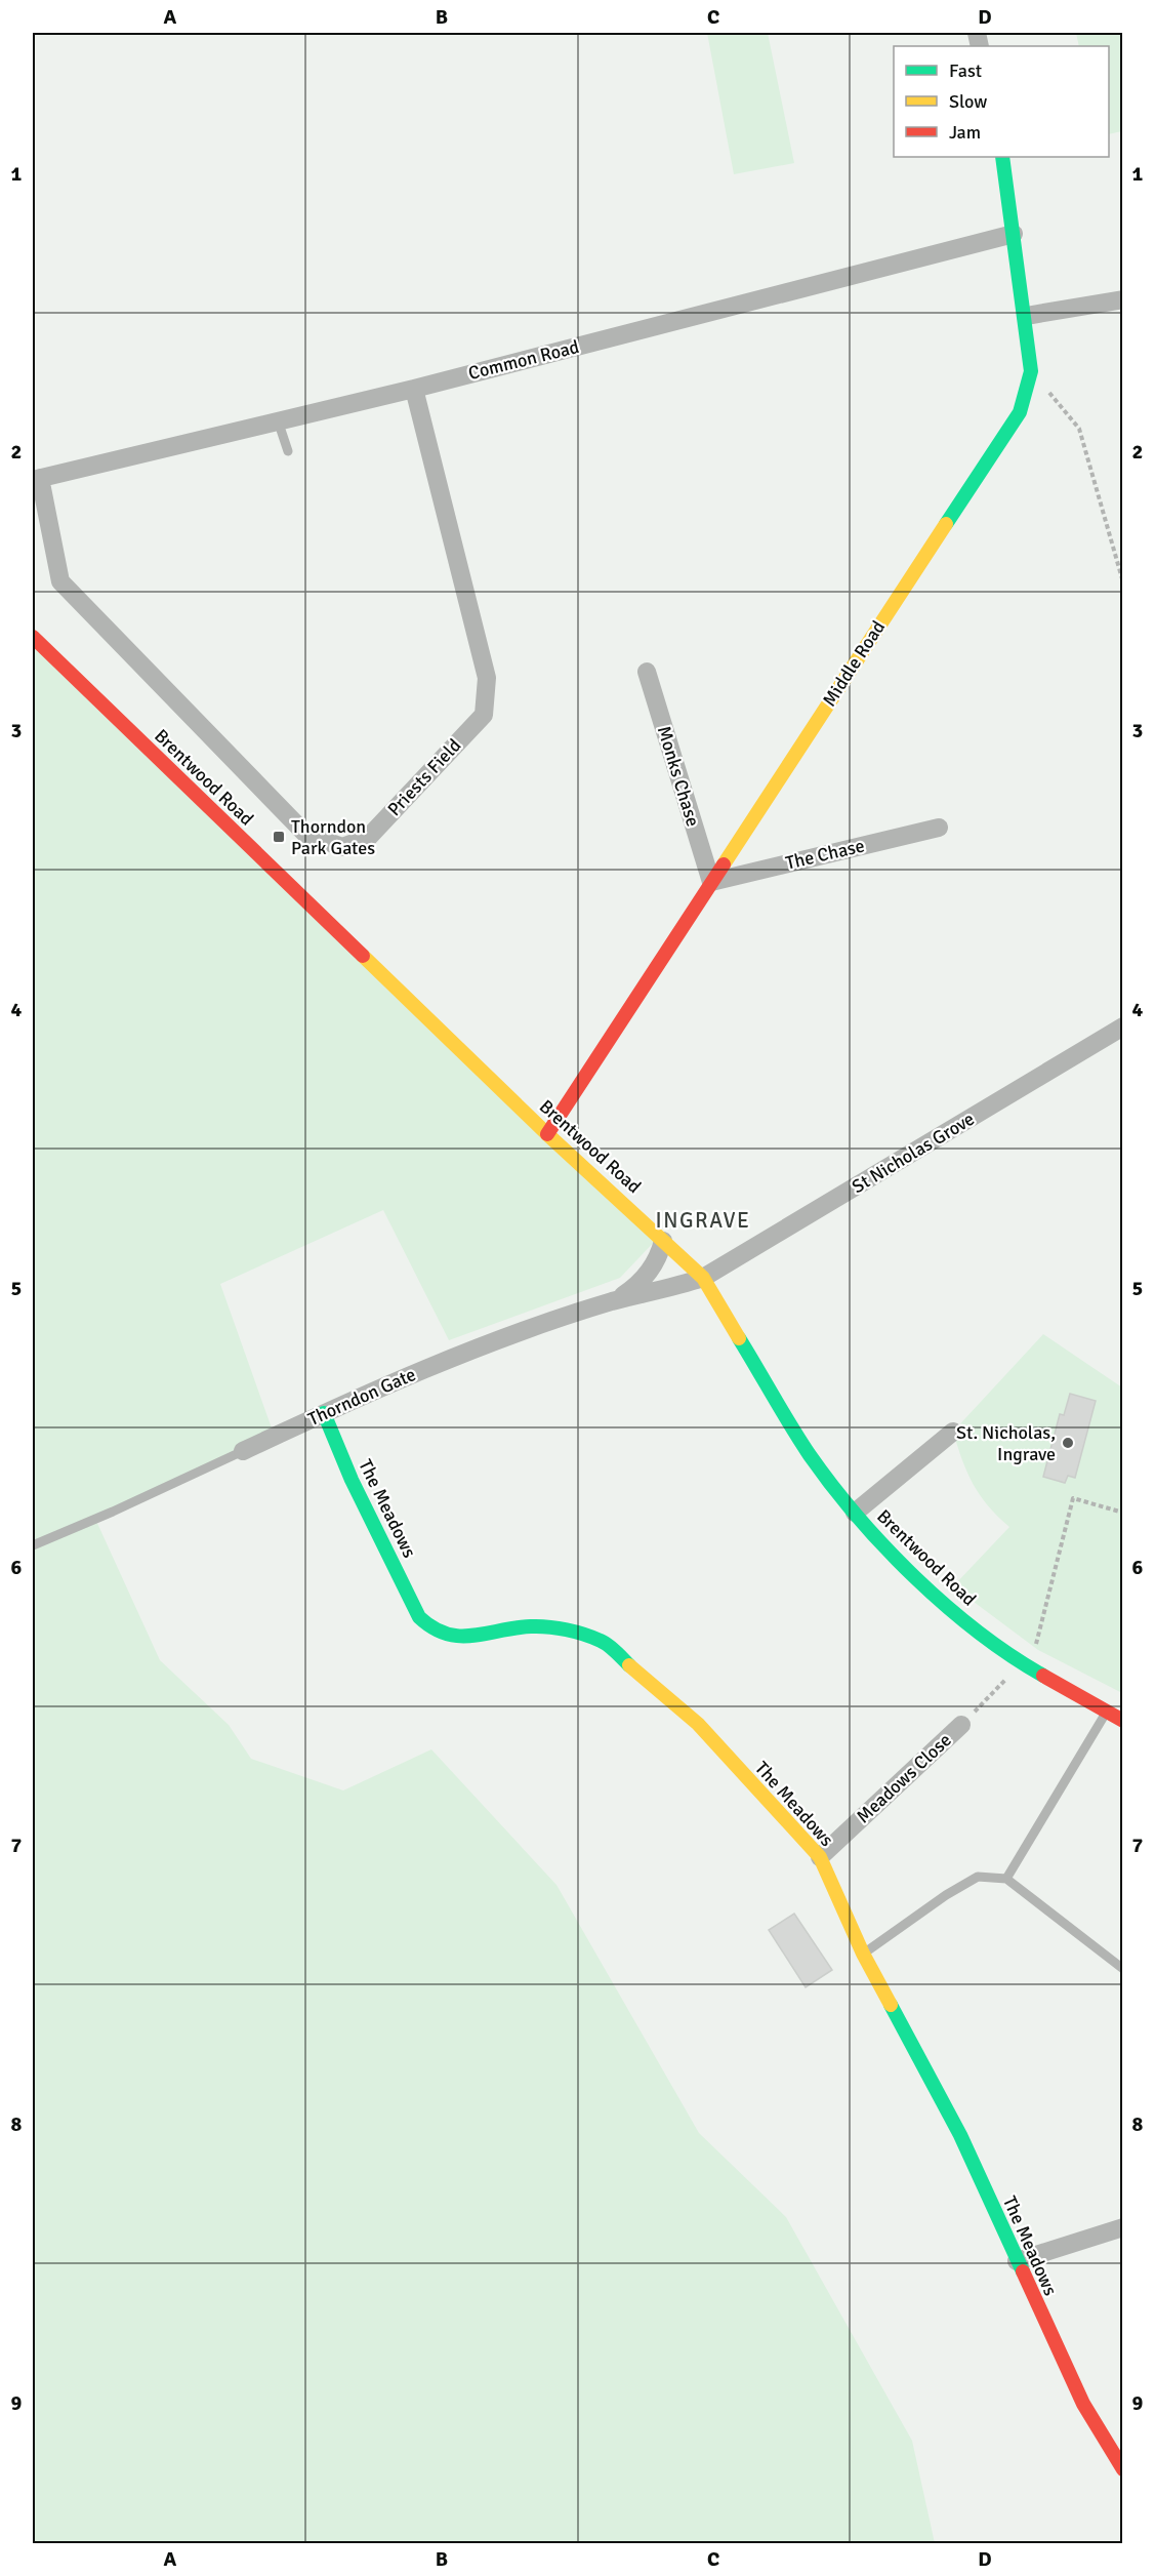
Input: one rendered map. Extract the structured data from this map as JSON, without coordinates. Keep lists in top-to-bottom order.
{
  "streets": {
    "street": [
      "Common Road",
      "Middle Road",
      "Monks Chase",
      "Brentwood Road",
      "Priests Field",
      "The Chase",
      "St Nicholas Grove",
      "Thorndon Gate",
      "The Meadows",
      "Meadows Close"
    ]
  },
  "crossings": [
    ["Common Road", "Middle Road"],
    ["Common Road", "Priests Field"],
    ["Middle Road", "Monks Chase"],
    ["Middle Road", "Brentwood Road"],
    ["Middle Road", "The Chase"],
    ["Monks Chase", "The Chase"],
    ["Brentwood Road", "St Nicholas Grove"],
    ["Brentwood Road", "Thorndon Gate"],
    ["St Nicholas Grove", "Thorndon Gate"],
    ["Thorndon Gate", "The Meadows"],
    ["The Meadows", "Meadows Close"]
  ],
  "districts": ["INGRAVE"],
  "places": {
    "transit": ["Thorndon Park Gates"],
    "other": ["St. Nicholas, Ingrave"]
  },
  "legend": ["Fast", "Slow", "Jam"],
  "grid": {
    "columns": [
      "A",
      "B",
      "C",
      "D"
    ],
    "rows": [
      "1",
      "2",
      "3",
      "4",
      "5",
      "6",
      "7",
      "8",
      "9"
    ]
  }
}
